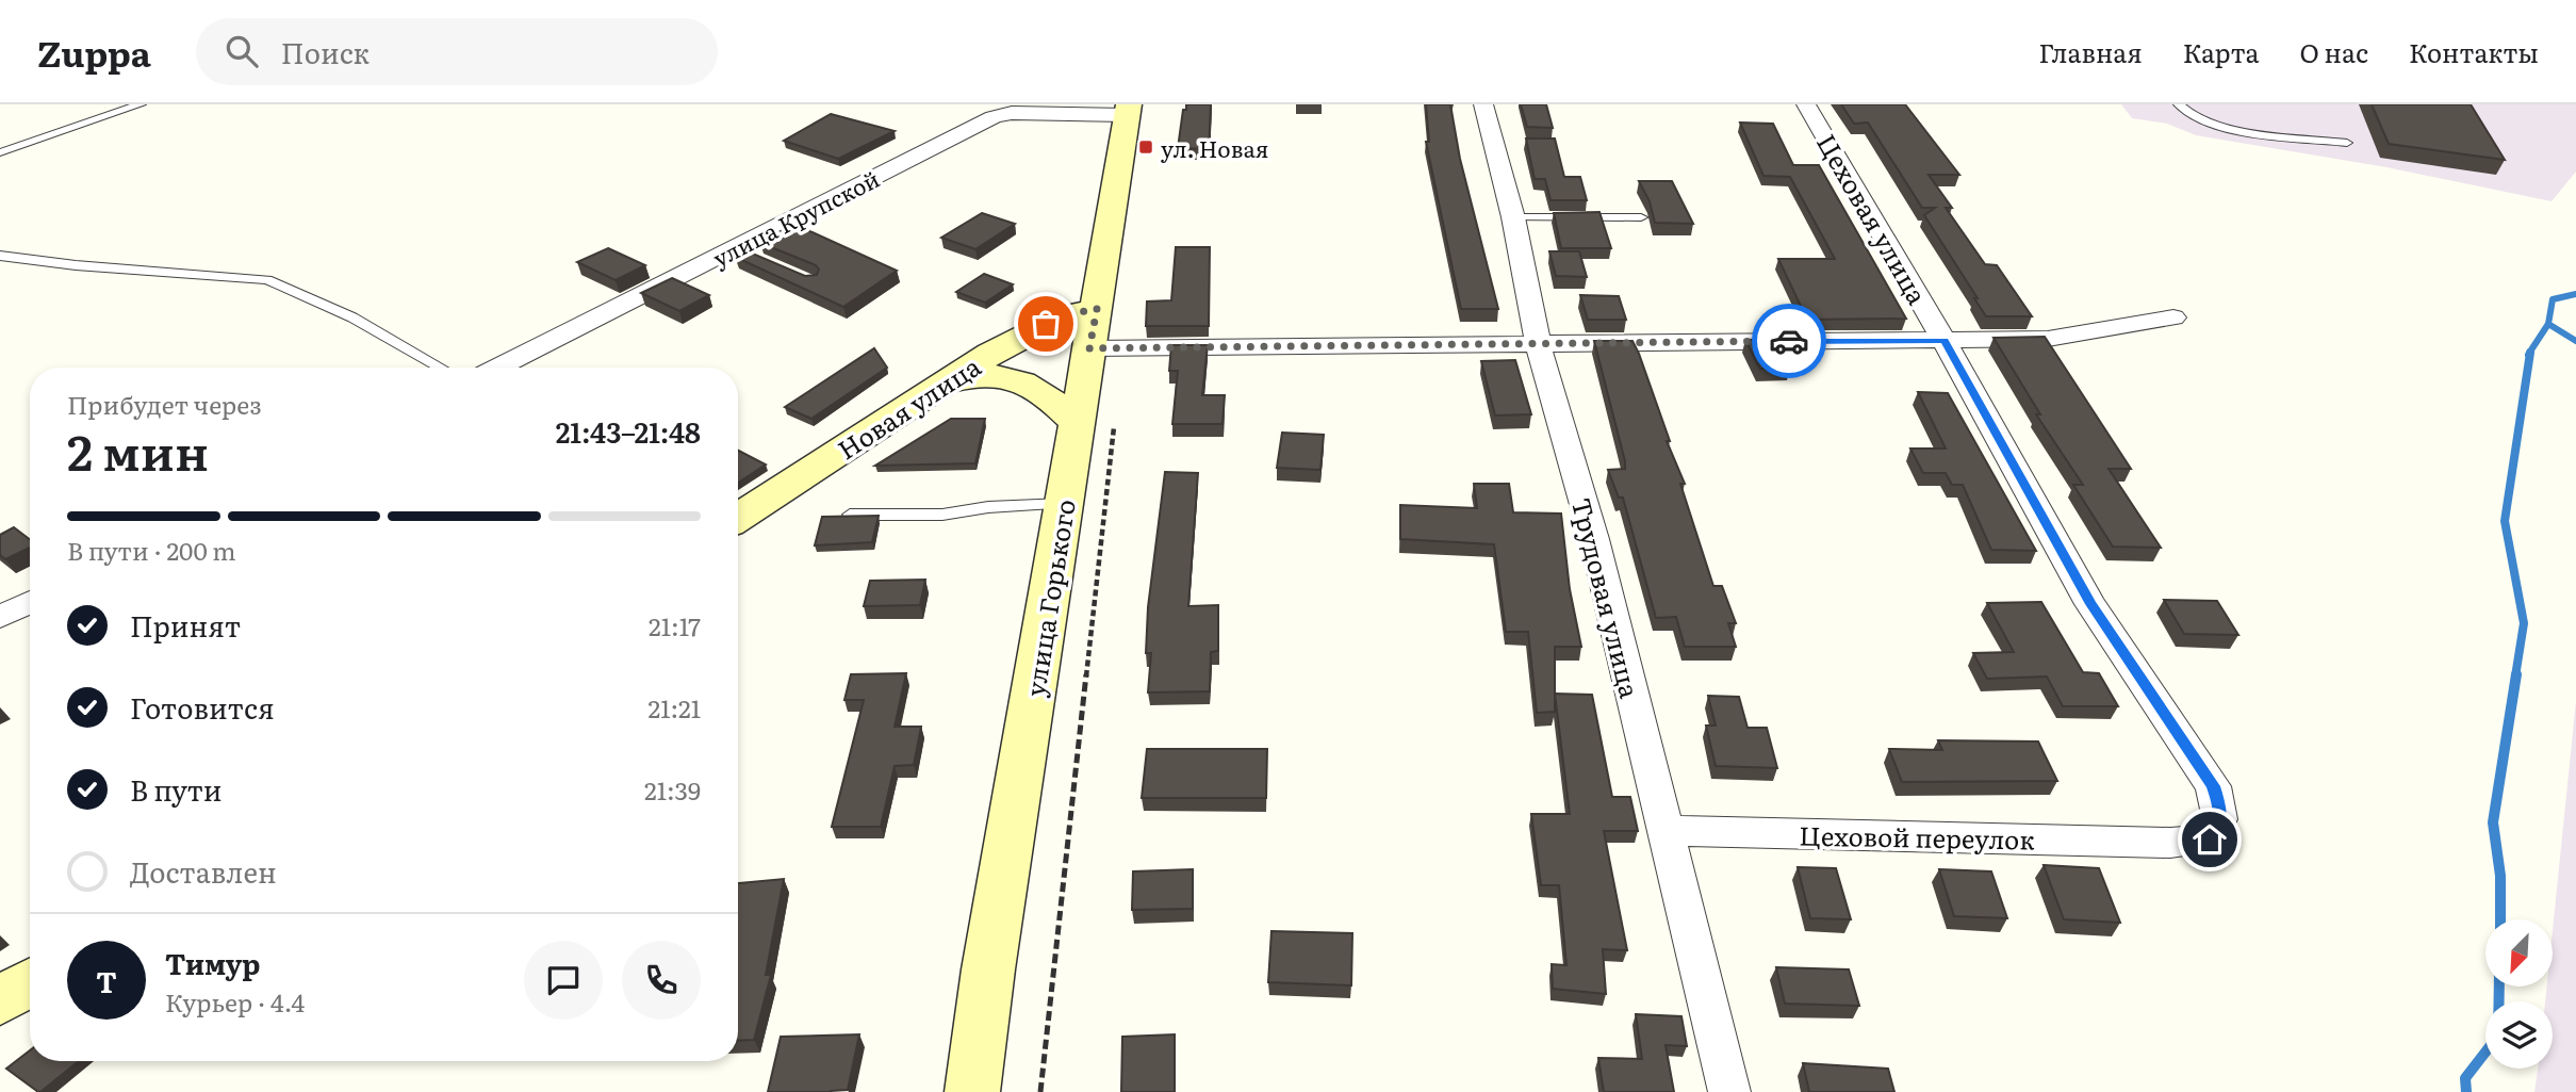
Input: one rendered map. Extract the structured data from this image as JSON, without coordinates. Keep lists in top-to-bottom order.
{
  "streets": {
    "main road": ["Новая улица", "улица Горького"],
    "street": [
      "улица Крупской",
      "Цеховая улица",
      "Трудовая улица",
      "Цеховой переулок"
    ]
  },
  "crossings": [
    ["улица Крупской", "улица Горького"],
    ["Цеховая улица", "Цеховой переулок"],
    ["Новая улица", "улица Горького"],
    ["Трудовая улица", "Цеховой переулок"]
  ],
  "places": {
    "transit": ["ул. Новая"]
  },
  "north": "bottom left",
  "page": {
    "header": "Zuppa",
    "search": "Поиск",
    "nav": [
      "Главная",
      "Карта",
      "О нас",
      "Контакты"
    ],
    "heading": ["2 мин", "Прибудет через", "21:43–21:48"],
    "panel": ["Тимур", "Курьер · 4.4"],
    "bar": "В пути · 200 m",
    "list": [
      ["Принят", "21:17"],
      ["Готовится", "21:21"],
      ["В пути", "21:39"],
      "Доставлен"
    ],
    "round": "Т"
  }
}
